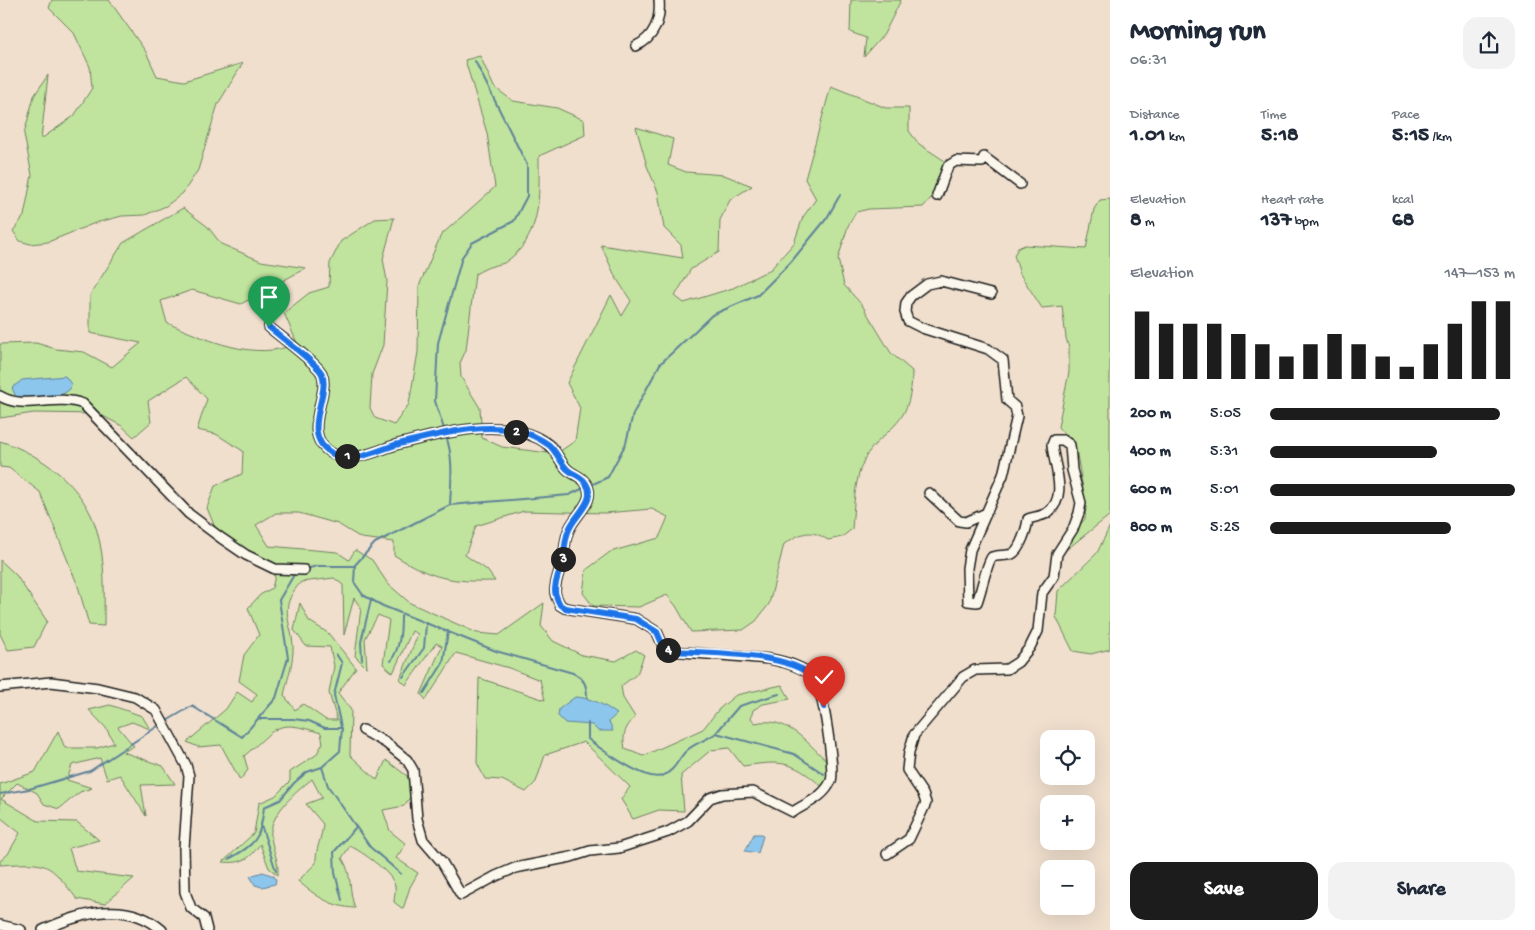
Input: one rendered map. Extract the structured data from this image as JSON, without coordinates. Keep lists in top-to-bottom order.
{
  "page": {
    "heading": ["Morning run", "06:31"],
    "stats": [
      ["Distance", "1.01 km"],
      ["Time", "5:18"],
      ["Pace", "5:15 /km"],
      ["Elevation", "8 m"],
      ["Heart rate", "137 bpm"],
      ["kcal", "68"]
    ],
    "chart": ["Elevation", "147–153 m"],
    "list": [
      {
        "name": "200 m",
        "note": "5:05"
      },
      {
        "name": "400 m",
        "note": "5:31"
      },
      {
        "name": "600 m",
        "note": "5:01"
      },
      {
        "name": "800 m",
        "note": "5:25"
      }
    ],
    "pins": [
      "2",
      "1",
      "3",
      "4"
    ],
    "map_buttons": ["+", "−"],
    "buttons": ["Save", "Share"]
  }
}
